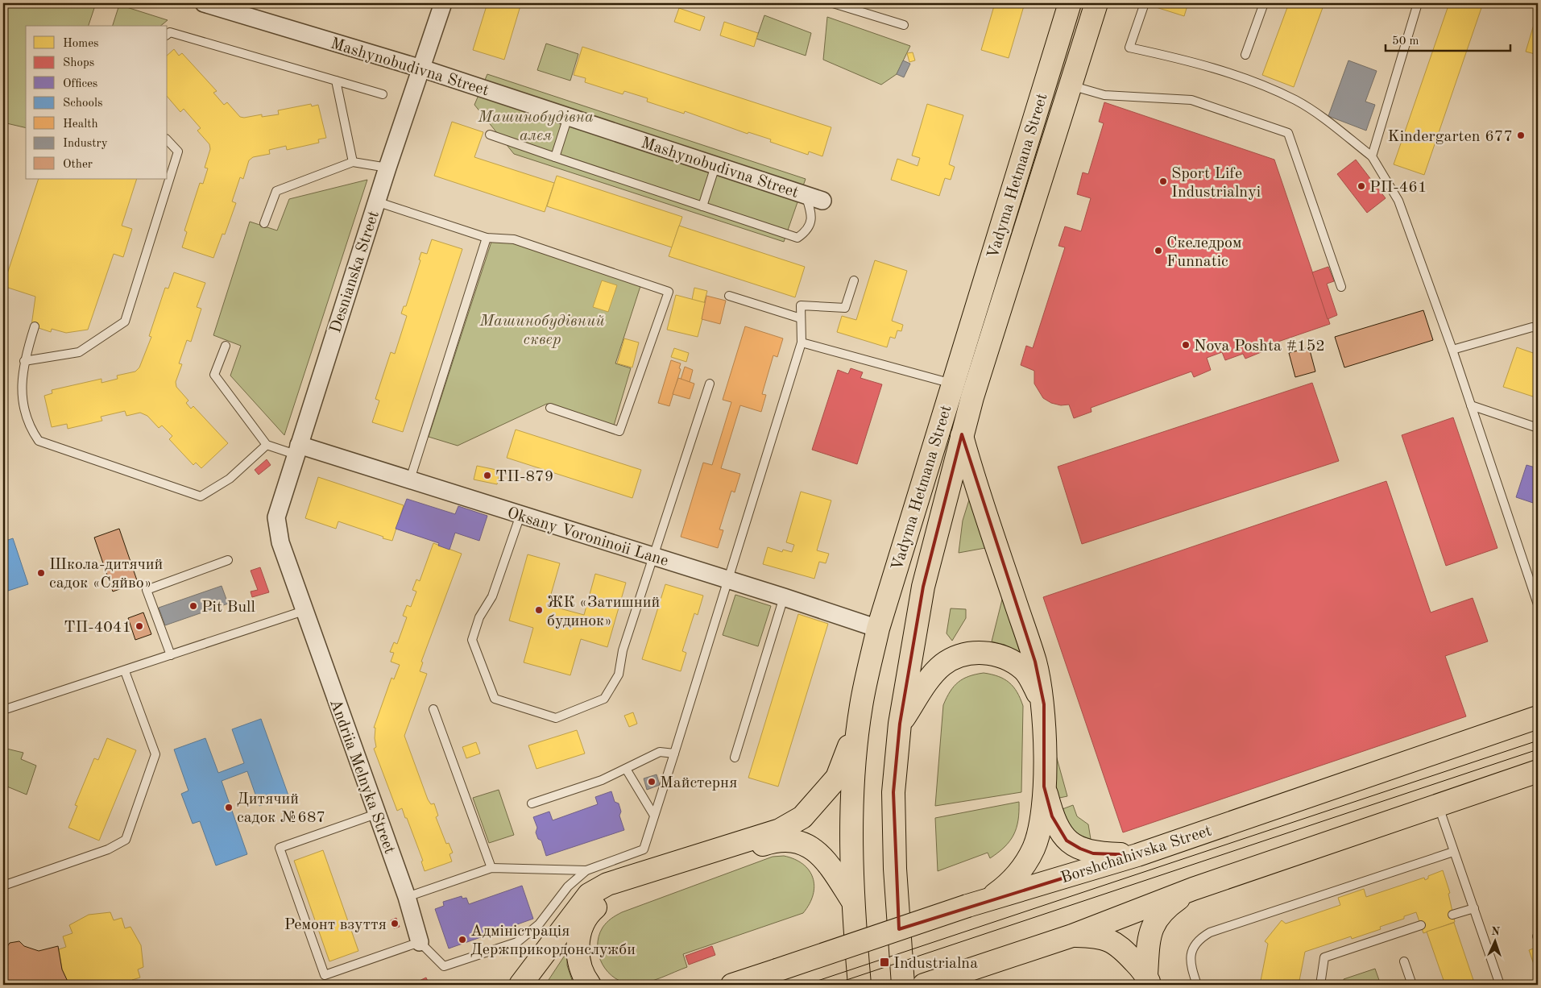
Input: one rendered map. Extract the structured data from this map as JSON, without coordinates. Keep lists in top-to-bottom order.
{
  "streets": {
    "main road": ["Vadyma Hetmana Street", "Borshchahivska Street"],
    "street": [
      "Mashynobudivna Street",
      "Desnianska Street",
      "Oksany Voroninoii Lane",
      "Andriia Melnyka Street"
    ]
  },
  "crossings": [
    ["Mashynobudivna Street", "Desnianska Street"],
    ["Vadyma Hetmana Street", "Oksany Voroninoii Lane"],
    ["Desnianska Street", "Oksany Voroninoii Lane"],
    ["Desnianska Street", "Andriia Melnyka Street"]
  ],
  "parks": ["Машинобудівна алея", "Машинобудівний сквер"],
  "places": {
    "other": [
      "Kindergarten 677",
      "Sport Life Industrialnyi",
      "РП-461",
      "Скеледром Funnatic",
      "Nova Poshta #152",
      "ТП-879",
      "Школа-дитячий садок «Сяйво»",
      "Pit Bull",
      "ЖК «Затишний будинок»",
      "ТП-4041",
      "Майстерня",
      "Дитячий садок №687",
      "Ремонт взуття",
      "Адміністрація Держприкордонслужби"
    ],
    "transit": ["Industrialna"]
  },
  "legend": [
    "Homes",
    "Shops",
    "Offices",
    "Schools",
    "Health",
    "Industry",
    "Other"
  ],
  "scale_bar": "50 m",
  "north": "top"
}
